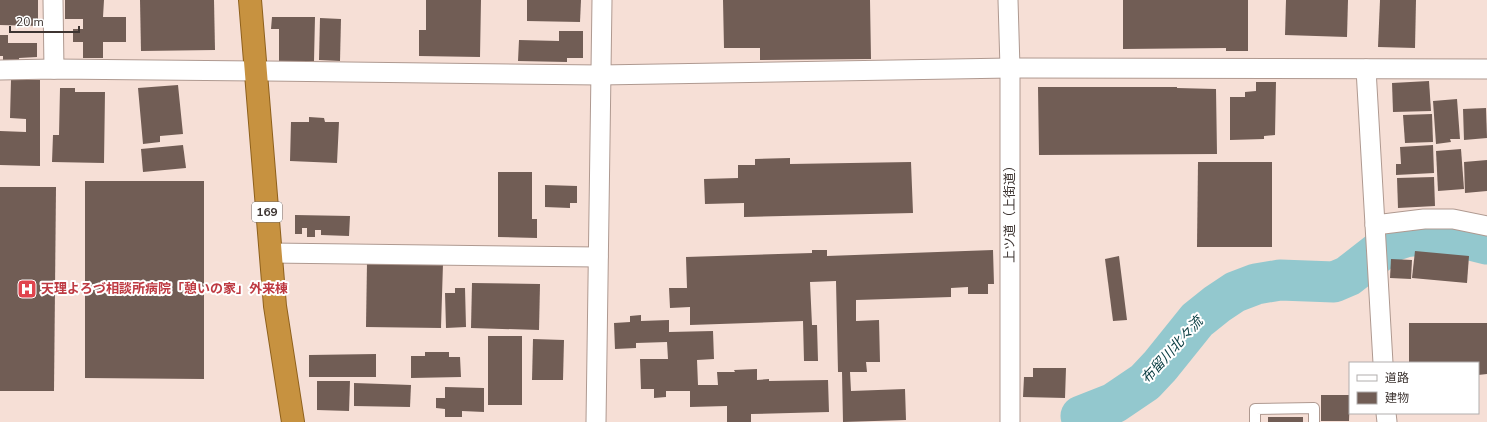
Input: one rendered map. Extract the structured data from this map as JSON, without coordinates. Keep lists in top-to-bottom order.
{
  "streets": {
    "highway": ["169"],
    "street": ["上ツ道（上街道）"]
  },
  "water": ["布留川北々流"],
  "places": {
    "hospital": ["天理よろづ相談所病院「憩いの家」外来棟"]
  },
  "legend": ["道路", "建物"],
  "scale_bar": "20 m"
}
